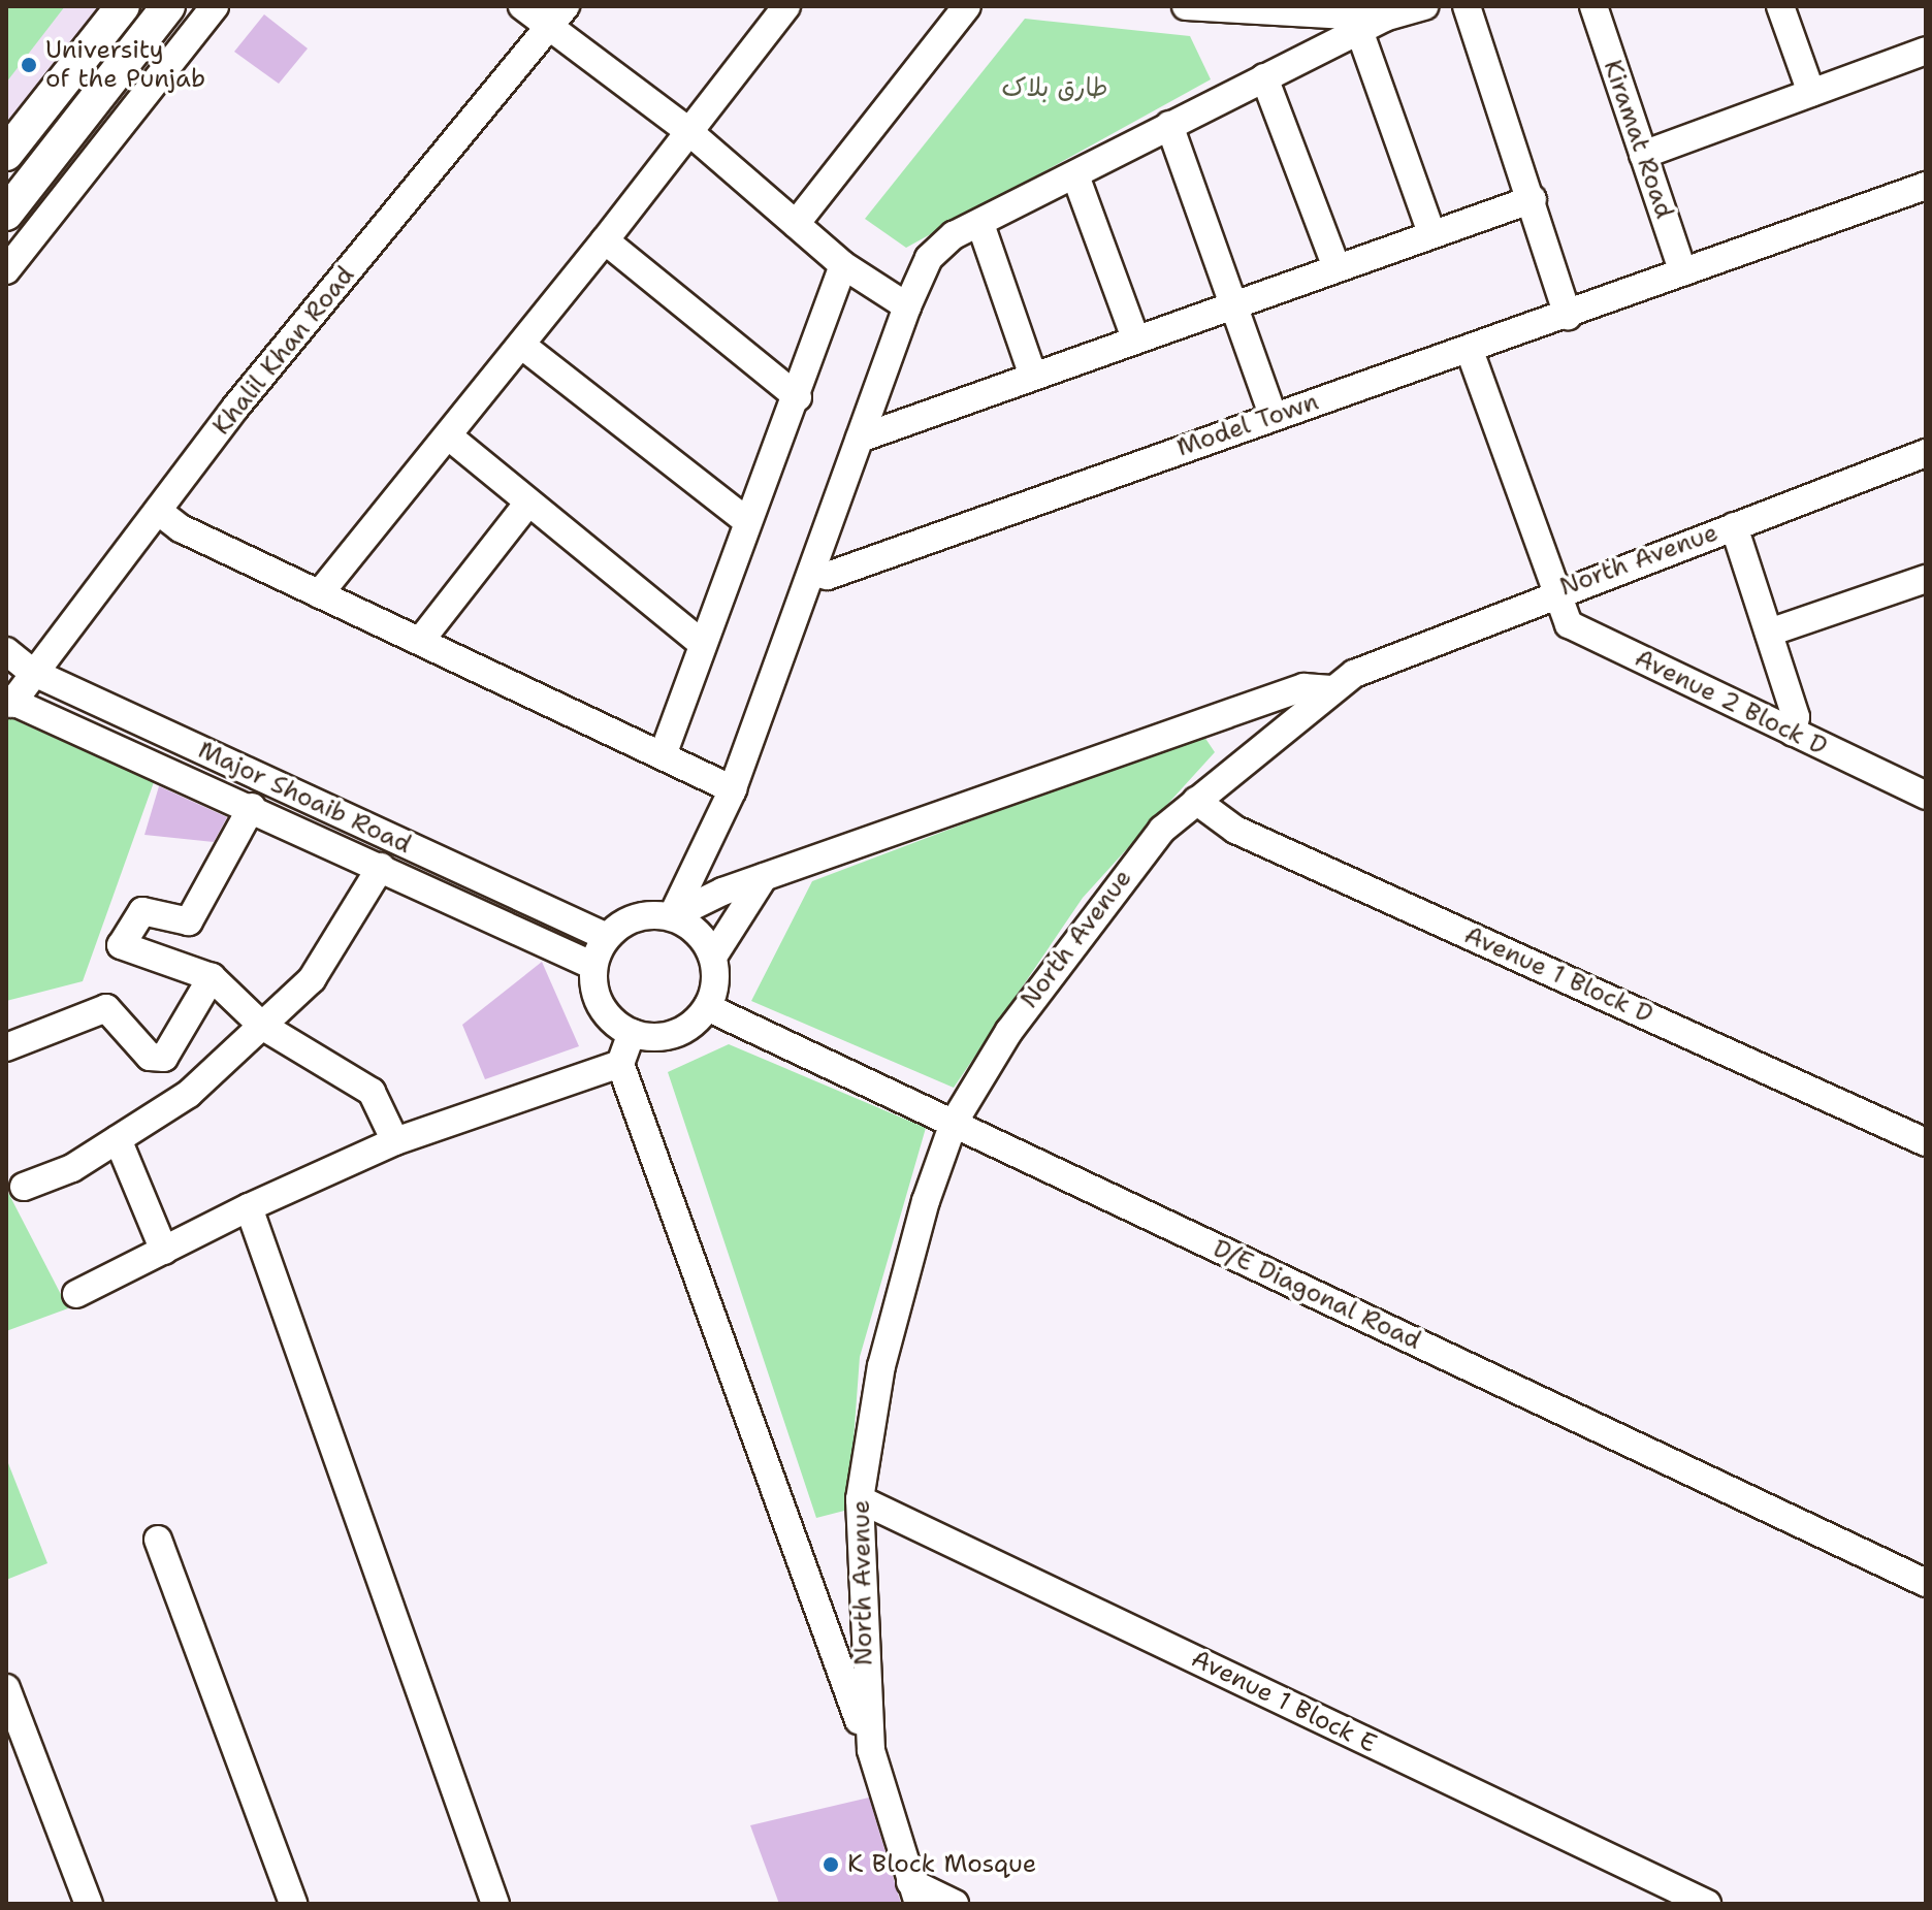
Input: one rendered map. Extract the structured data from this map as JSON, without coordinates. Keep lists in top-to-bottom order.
{
  "streets": {
    "street": [
      "Kiramat Road",
      "Khalil Khan Road",
      "Model Town",
      "North Avenue",
      "Avenue 2 Block D",
      "Major Shoaib Road",
      "Avenue 1 Block D",
      "D/E Diagonal Road",
      "Avenue 1 Block E"
    ]
  },
  "crossings": [
    ["Kiramat Road", "Model Town"],
    ["Khalil Khan Road", "Major Shoaib Road"],
    ["Model Town", "Avenue 2 Block D"],
    ["North Avenue", "Avenue 2 Block D"],
    ["North Avenue", "Avenue 1 Block D"],
    ["North Avenue", "D/E Diagonal Road"],
    ["North Avenue", "Avenue 1 Block E"],
    ["Major Shoaib Road", "D/E Diagonal Road"]
  ],
  "parks": ["طارق بلاک"],
  "places": ["University of the Punjab", "K Block Mosque"]
}
